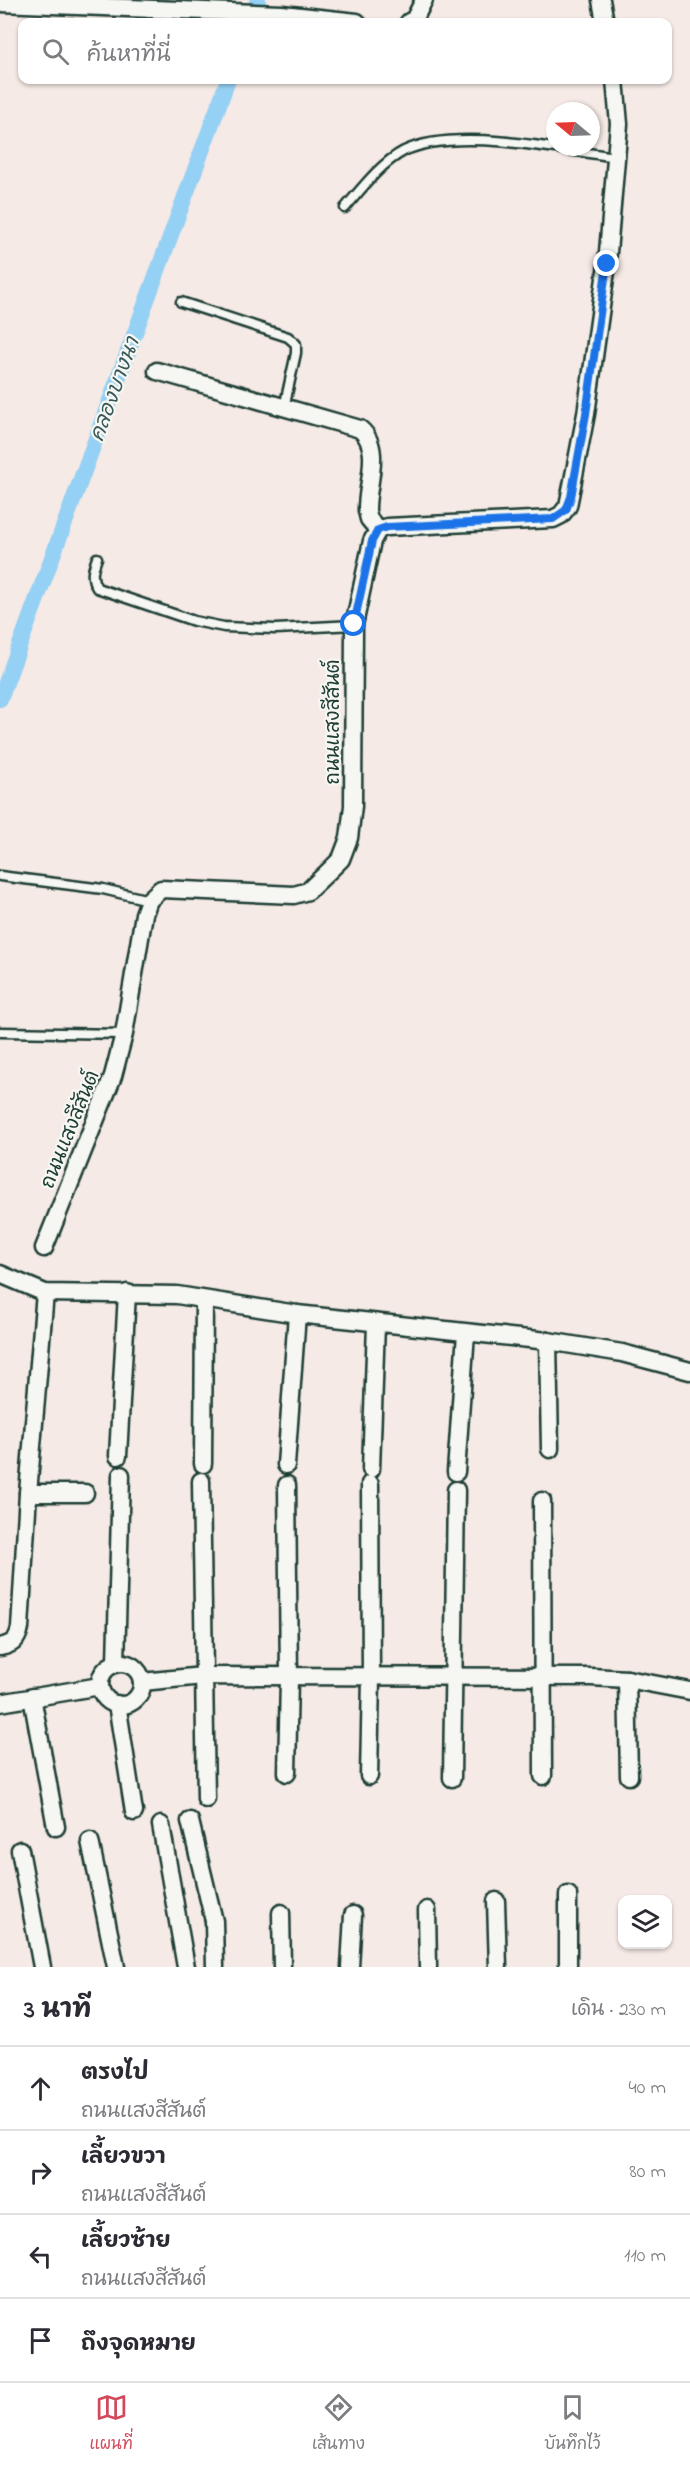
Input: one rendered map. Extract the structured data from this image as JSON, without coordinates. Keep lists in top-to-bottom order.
{
  "streets": {
    "street": ["ถนนแสงสีสันต์"]
  },
  "water": ["คลองบางนา"],
  "north": "left",
  "page": {
    "search": "ค้นหาที่นี่",
    "heading": ["3 นาที", "เดิน · 230 m"],
    "list": [
      ["ตรงไป", "ถนนแสงสีสันต์", "40 m"],
      ["เลี้ยวขวา", "ถนนแสงสีสันต์", "80 m"],
      ["เลี้ยวซ้าย", "ถนนแสงสีสันต์", "110 m"],
      "ถึงจุดหมาย"
    ],
    "nav": ["แผนที่", "เส้นทาง", "บันทึกไว้"]
  }
}
